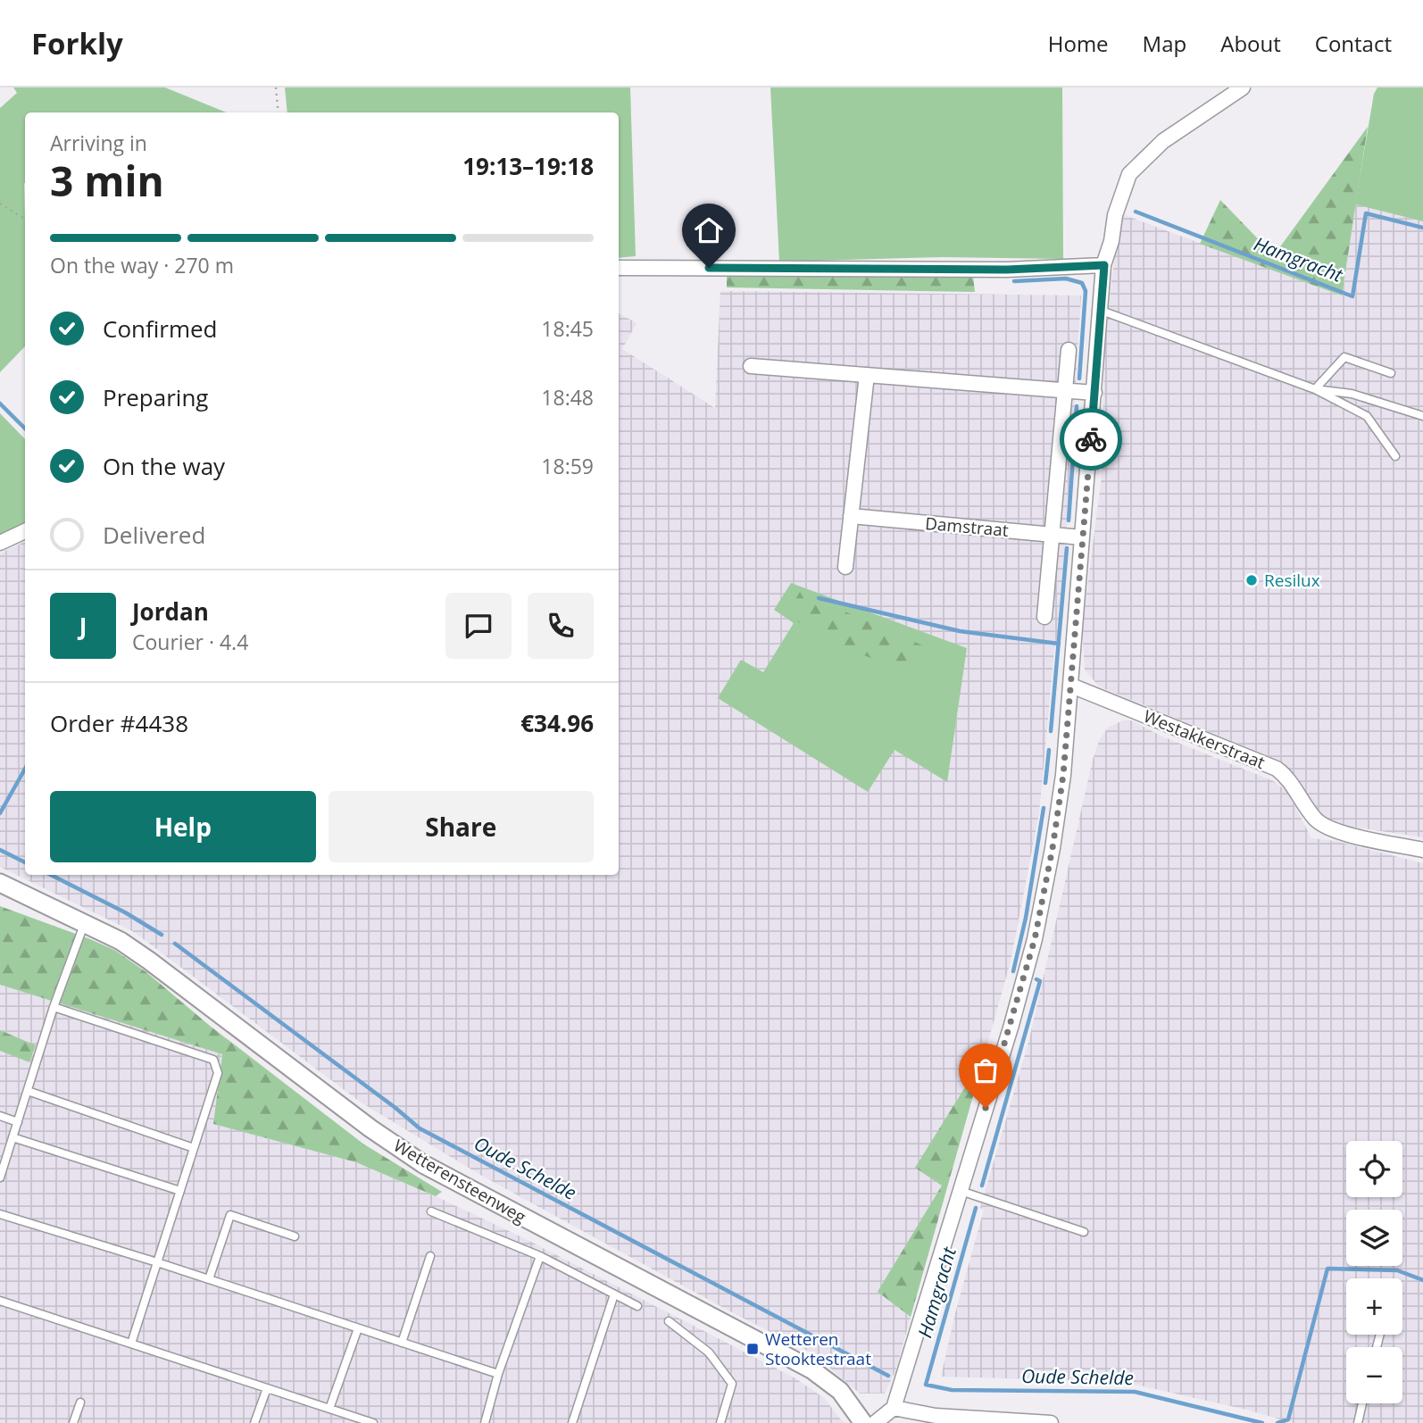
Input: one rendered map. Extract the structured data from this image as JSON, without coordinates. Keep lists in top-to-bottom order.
{
  "streets": {
    "street": ["Damstraat", "Westakkerstraat", "Wetterensteenweg"]
  },
  "water": ["Hamgracht", "Oude Schelde"],
  "places": {
    "other": ["Resilux"],
    "transit": ["Wetteren Stooktestraat"]
  },
  "page": {
    "header": "Forkly",
    "nav": [
      "Home",
      "Map",
      "About",
      "Contact"
    ],
    "heading": ["3 min", "Arriving in", "19:13–19:18"],
    "panel": [
      "Jordan",
      "Courier · 4.4",
      "Order #4438",
      "€34.96"
    ],
    "bar": "On the way · 270 m",
    "list": [
      ["Confirmed", "18:45"],
      ["Preparing", "18:48"],
      ["On the way", "18:59"],
      "Delivered"
    ],
    "round": "J",
    "buttons": ["Help", "Share"],
    "map_buttons": ["+", "−"]
  }
}
